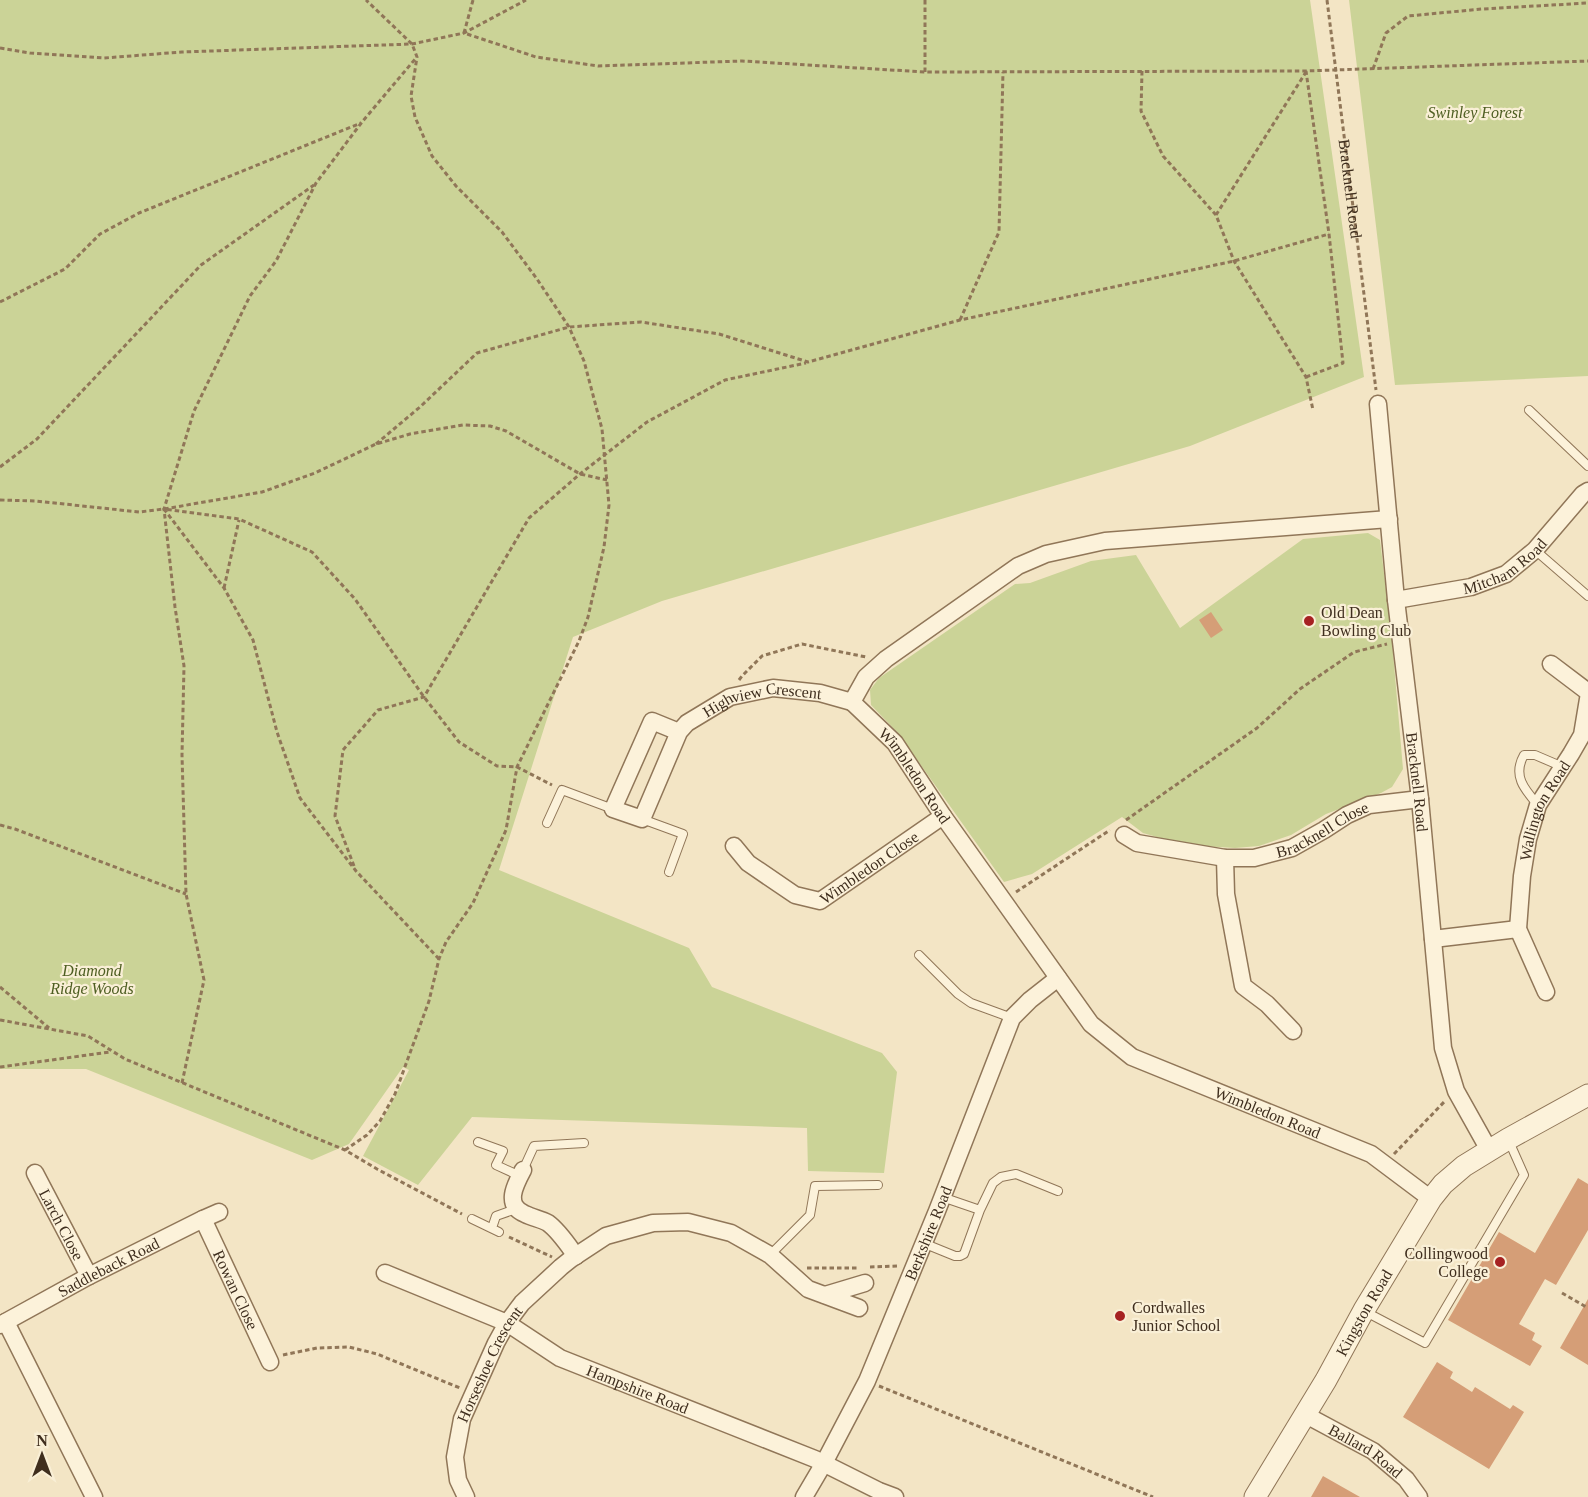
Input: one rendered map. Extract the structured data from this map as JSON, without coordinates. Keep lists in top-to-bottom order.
{
  "streets": {
    "street": [
      "Bracknell Road",
      "Mitcham Road",
      "Highview Crescent",
      "Wimbledon Road",
      "Wallington Road",
      "Bracknell Close",
      "Wimbledon Close",
      "Larch Close",
      "Berkshire Road",
      "Saddleback Road",
      "Rowan Close",
      "Kingston Road",
      "Horseshoe Crescent",
      "Hampshire Road",
      "Ballard Road"
    ]
  },
  "crossings": [
    ["Bracknell Road", "Mitcham Road"],
    ["Bracknell Road", "Bracknell Close"],
    ["Bracknell Road", "Kingston Road"],
    ["Highview Crescent", "Wimbledon Road"],
    ["Wimbledon Road", "Wimbledon Close"],
    ["Wimbledon Road", "Berkshire Road"],
    ["Wimbledon Road", "Kingston Road"],
    ["Larch Close", "Saddleback Road"],
    ["Berkshire Road", "Hampshire Road"],
    ["Saddleback Road", "Rowan Close"],
    ["Kingston Road", "Ballard Road"],
    ["Horseshoe Crescent", "Hampshire Road"]
  ],
  "parks": ["Swinley Forest", "Diamond Ridge Woods"],
  "places": ["Old Dean Bowling Club", "Collingwood College", "Cordwalles Junior School"],
  "north": "top"
}
